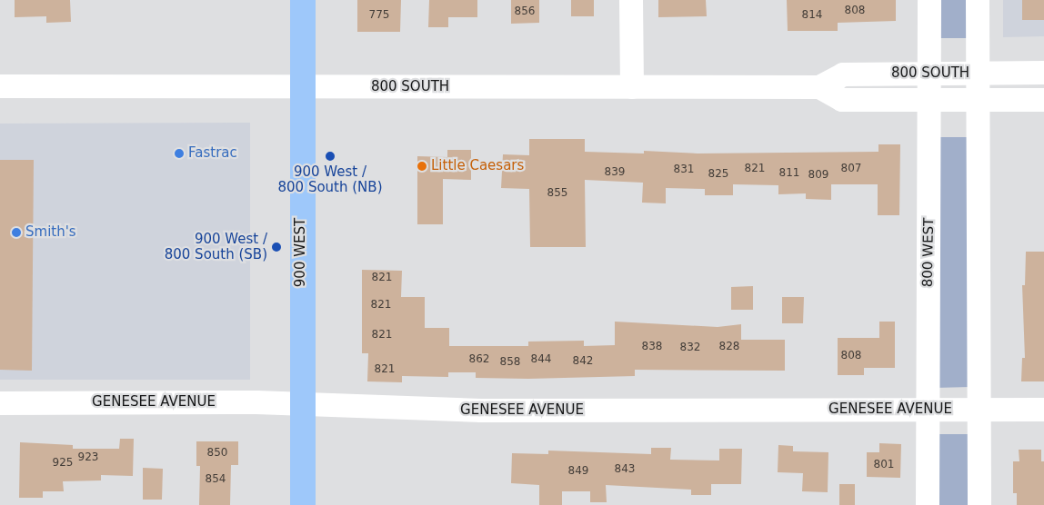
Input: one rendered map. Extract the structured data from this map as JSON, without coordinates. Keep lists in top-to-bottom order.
{
  "streets": {
    "main road": ["900 WEST"],
    "street": ["800 SOUTH", "800 WEST", "GENESEE AVENUE"]
  },
  "crossings": [
    ["800 SOUTH", "900 WEST"],
    ["800 SOUTH", "800 WEST"],
    ["900 WEST", "GENESEE AVENUE"],
    ["800 WEST", "GENESEE AVENUE"]
  ],
  "places": [
    "Fastrac",
    "900 West / 800 South (NB)",
    "Little Caesars",
    "Smith's",
    "900 West / 800 South (SB)"
  ],
  "house_numbers": [
    "808",
    "856",
    "775",
    "814",
    "821",
    "807",
    "831",
    "839",
    "811",
    "825",
    "809",
    "855",
    "821",
    "821",
    "821",
    "838",
    "828",
    "832",
    "808",
    "862",
    "844",
    "842",
    "858",
    "821",
    "850",
    "923",
    "925",
    "801",
    "843",
    "849",
    "854"
  ]
}
